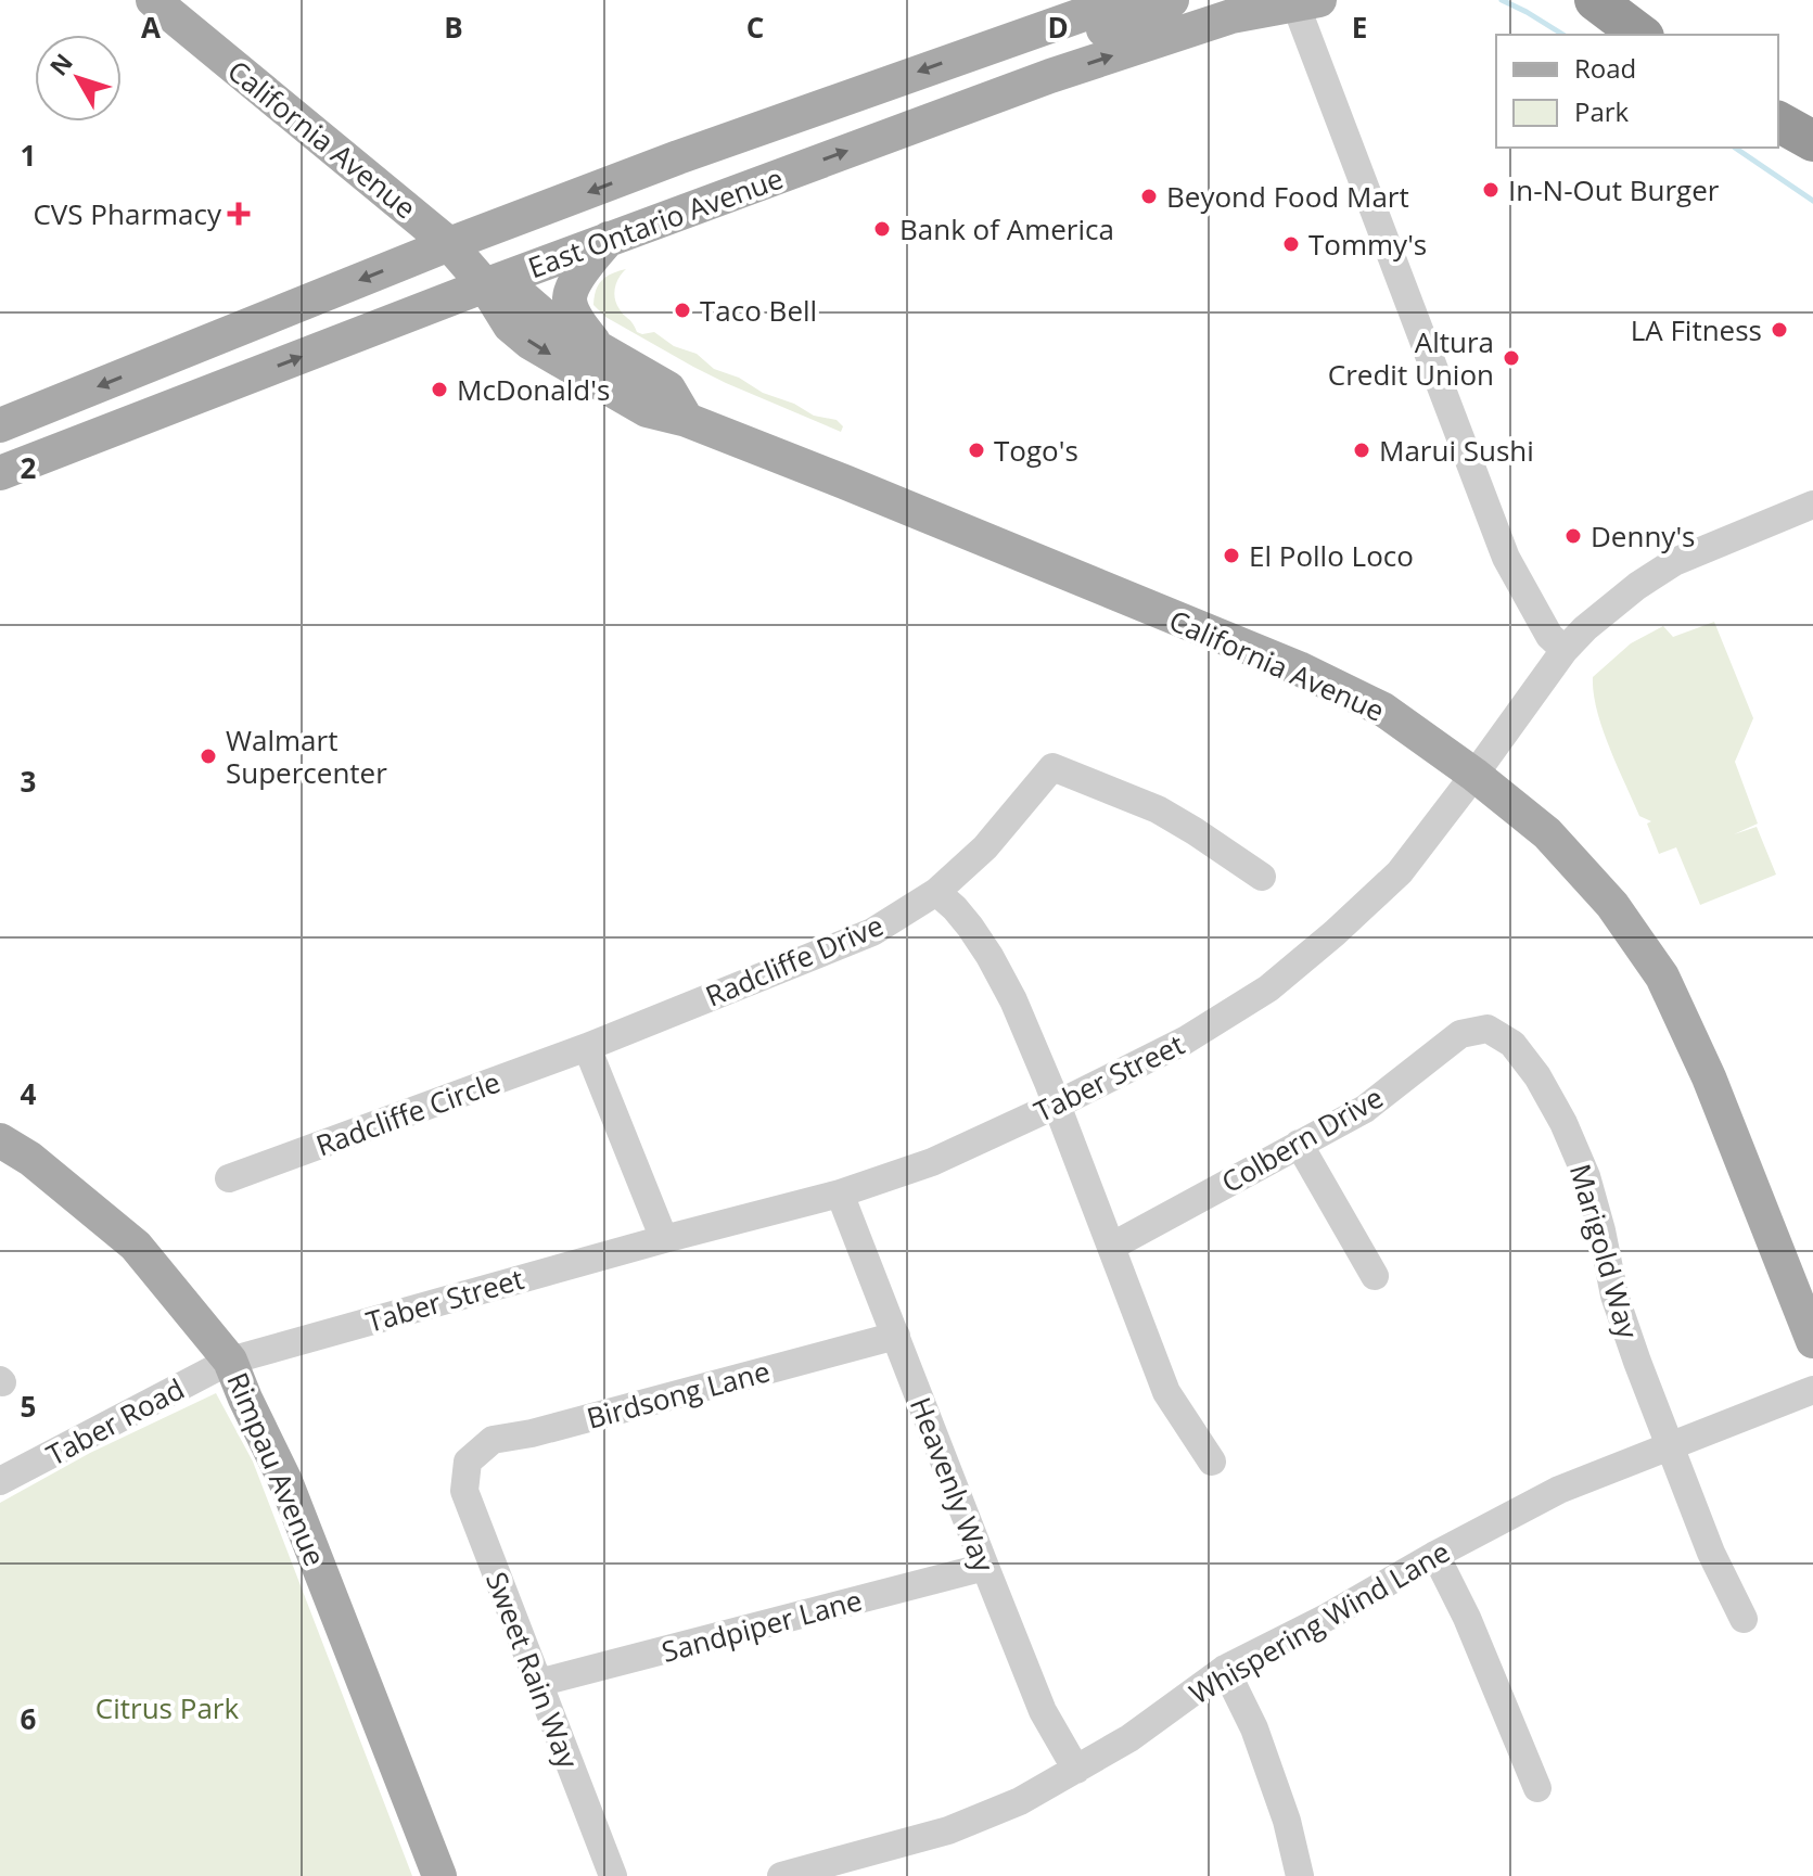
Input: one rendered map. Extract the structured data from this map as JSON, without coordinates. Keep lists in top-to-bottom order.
{
  "streets": {
    "main road": ["California Avenue", "East Ontario Avenue", "Rimpau Avenue"],
    "street": [
      "Radcliffe Drive",
      "Taber Street",
      "Radcliffe Circle",
      "Colbern Drive",
      "Marigold Way",
      "Birdsong Lane",
      "Taber Road",
      "Heavenly Way",
      "Whispering Wind Lane",
      "Sandpiper Lane",
      "Sweet Rain Way"
    ]
  },
  "crossings": [
    ["California Avenue", "East Ontario Avenue"],
    ["California Avenue", "Taber Street"],
    ["Radcliffe Drive", "Radcliffe Circle"],
    ["Taber Street", "Taber Road"],
    ["Taber Street", "Rimpau Avenue"],
    ["Taber Street", "Heavenly Way"],
    ["Colbern Drive", "Marigold Way"],
    ["Marigold Way", "Whispering Wind Lane"],
    ["Birdsong Lane", "Heavenly Way"],
    ["Birdsong Lane", "Sweet Rain Way"],
    ["Taber Road", "Rimpau Avenue"],
    ["Heavenly Way", "Whispering Wind Lane"],
    ["Heavenly Way", "Sandpiper Lane"],
    ["Sandpiper Lane", "Sweet Rain Way"]
  ],
  "parks": ["Citrus Park"],
  "places": {
    "other": [
      "In-N-Out Burger",
      "Beyond Food Mart",
      "Bank of America",
      "Tommy's",
      "Taco Bell",
      "LA Fitness",
      "Altura Credit Union",
      "McDonald's",
      "Togo's",
      "Marui Sushi",
      "Denny's",
      "El Pollo Loco",
      "Walmart Supercenter"
    ],
    "health": ["CVS Pharmacy"]
  },
  "legend": ["Road", "Park"],
  "north": "top left",
  "grid": {
    "columns": [
      "A",
      "B",
      "C",
      "D",
      "E"
    ],
    "rows": [
      "1",
      "2",
      "3",
      "4",
      "5",
      "6"
    ]
  }
}
